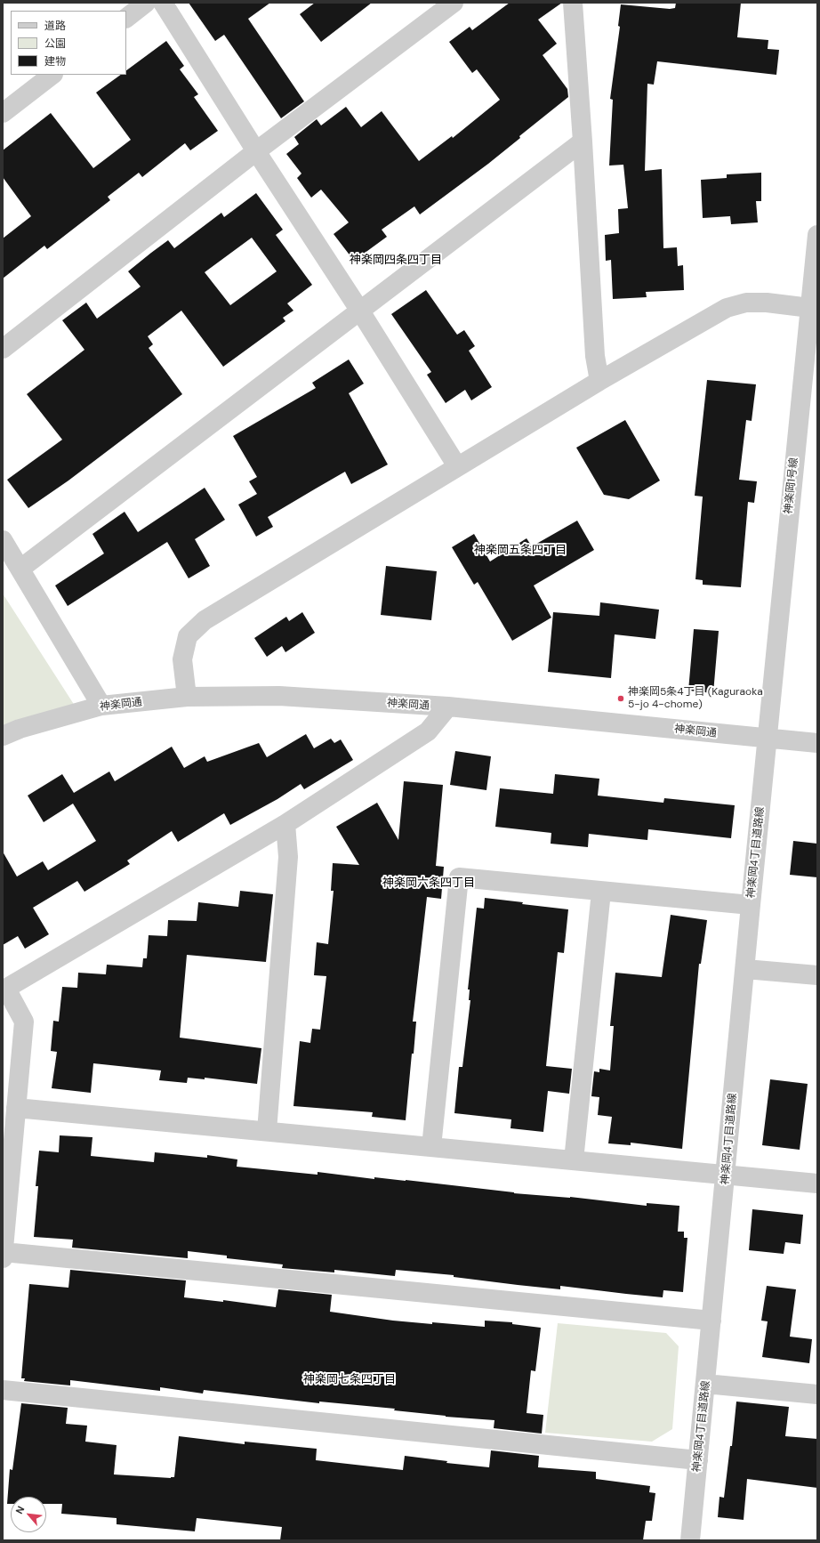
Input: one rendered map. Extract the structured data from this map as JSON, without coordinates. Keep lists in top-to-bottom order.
{
  "streets": {
    "street": ["神楽岡1号線", "神楽岡通", "神楽岡4丁目道路線"]
  },
  "crossings": [
    ["神楽岡1号線", "神楽岡通"],
    ["神楽岡1号線", "神楽岡4丁目道路線"],
    ["神楽岡通", "神楽岡4丁目道路線"]
  ],
  "districts": [
    "神楽岡四条四丁目",
    "神楽岡五条四丁目",
    "神楽岡六条四丁目",
    "神楽岡七条四丁目"
  ],
  "places": ["神楽岡5条4丁目 (Kaguraoka 5-jo 4-chome)"],
  "legend": ["道路", "公園", "建物"],
  "north": "top left"
}
